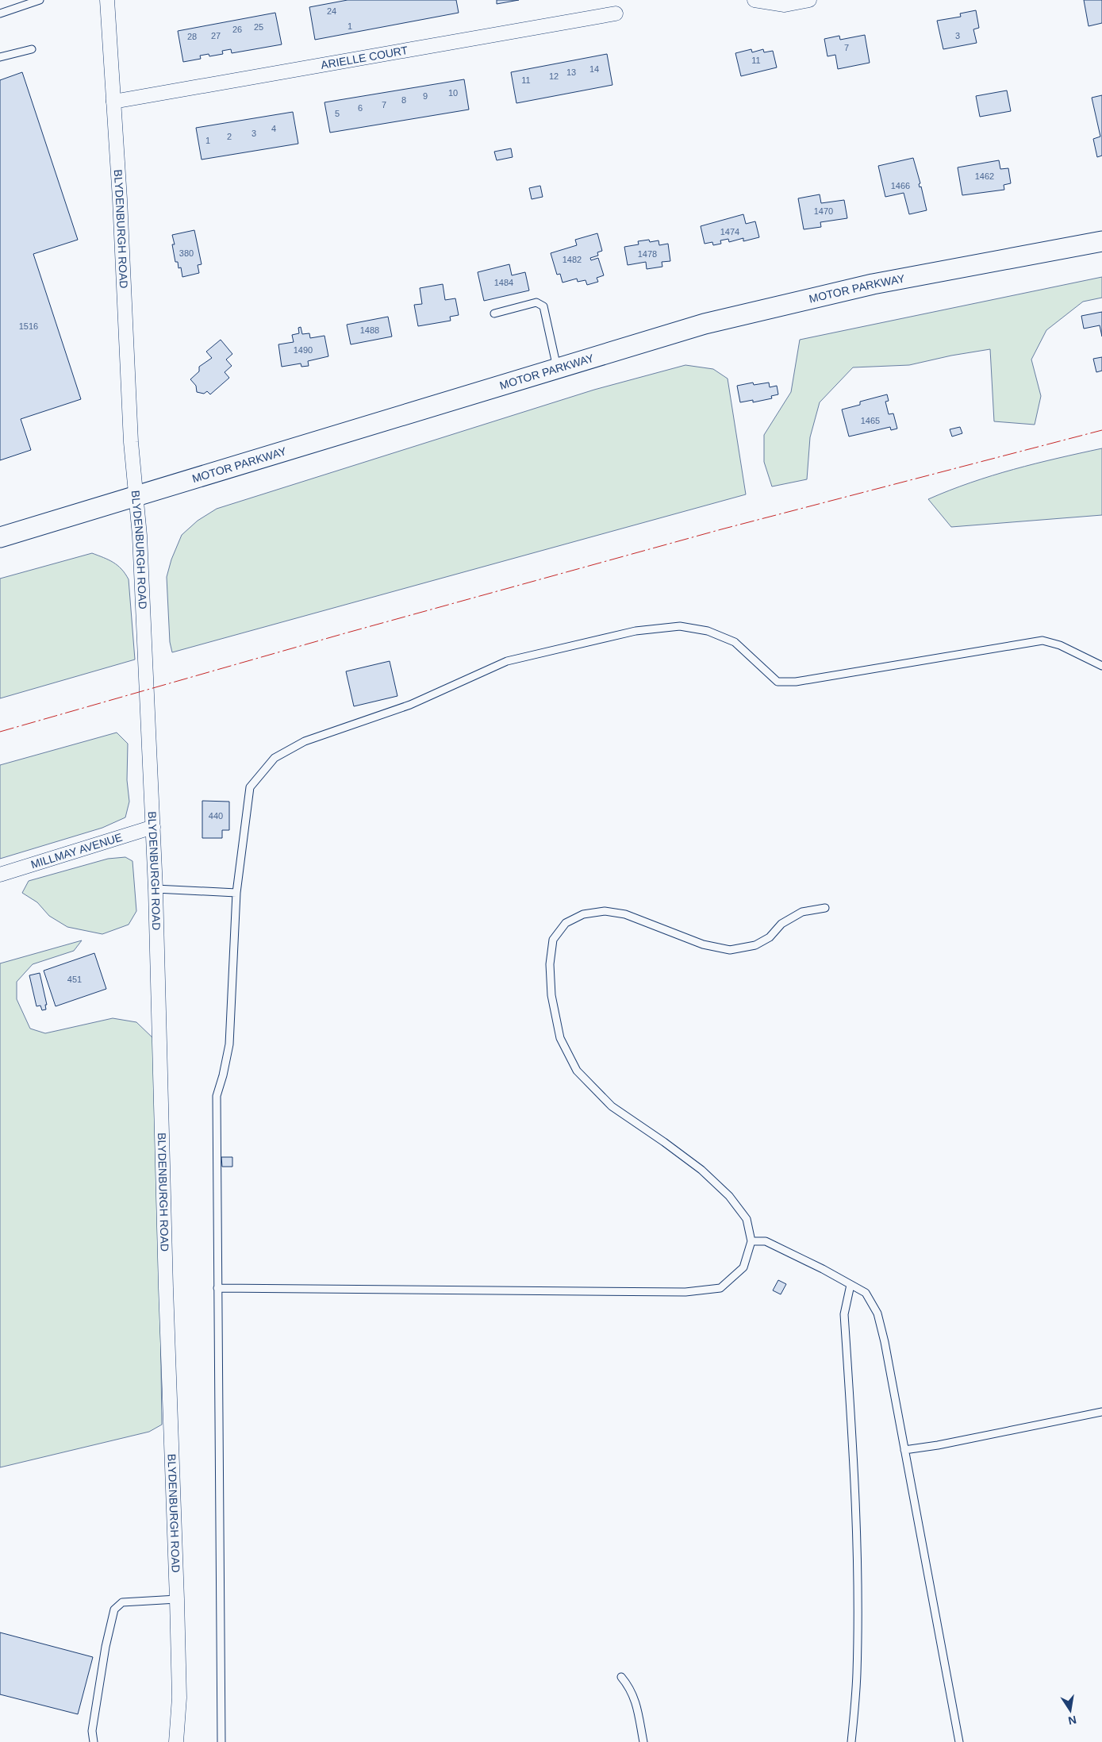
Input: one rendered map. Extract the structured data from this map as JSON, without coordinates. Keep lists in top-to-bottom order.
{
  "streets": {
    "main road": ["MOTOR PARKWAY"],
    "street": ["ARIELLE COURT", "BLYDENBURGH ROAD", "MILLMAY AVENUE"]
  },
  "crossings": [
    ["ARIELLE COURT", "BLYDENBURGH ROAD"],
    ["BLYDENBURGH ROAD", "MOTOR PARKWAY"],
    ["BLYDENBURGH ROAD", "MILLMAY AVENUE"]
  ],
  "house_numbers": [
    "24",
    "1",
    "25",
    "26",
    "27",
    "3",
    "28",
    "7",
    "11",
    "14",
    "13",
    "12",
    "11",
    "10",
    "9",
    "8",
    "7",
    "6",
    "5",
    "4",
    "3",
    "2",
    "1",
    "1462",
    "1466",
    "1470",
    "1474",
    "380",
    "1478",
    "1482",
    "1484",
    "1516",
    "1488",
    "1490",
    "1465",
    "440",
    "451"
  ],
  "north": "bottom"
}
